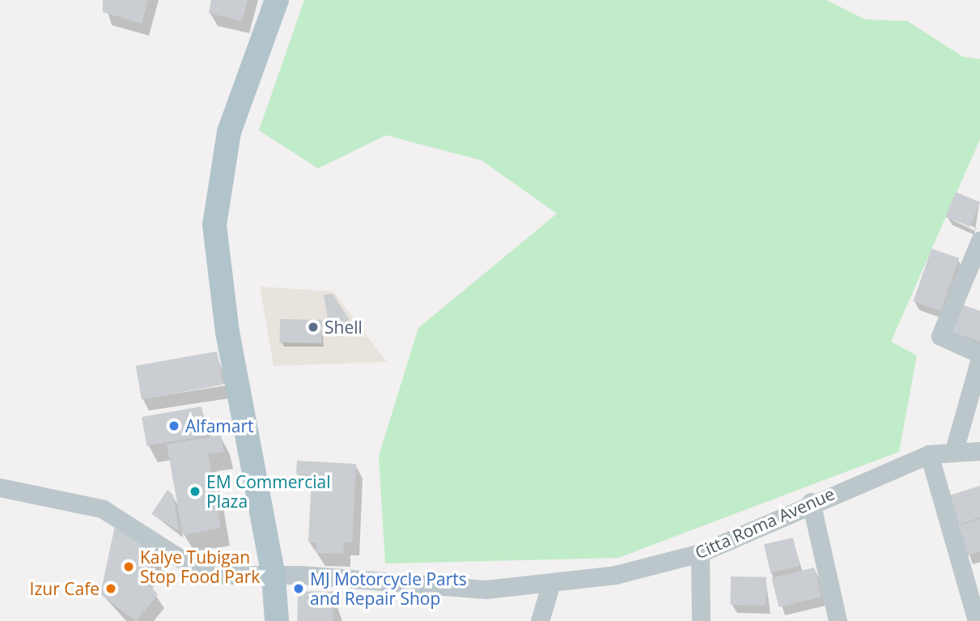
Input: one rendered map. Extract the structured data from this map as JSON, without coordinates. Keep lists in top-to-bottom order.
{
  "streets": {
    "street": ["Citta Roma Avenue"]
  },
  "places": [
    "Shell",
    "Alfamart",
    "EM Commercial Plaza",
    "Kalye Tubigan Stop Food Park",
    "Izur Cafe",
    "MJ Motorcycle Parts and Repair Shop"
  ]
}
